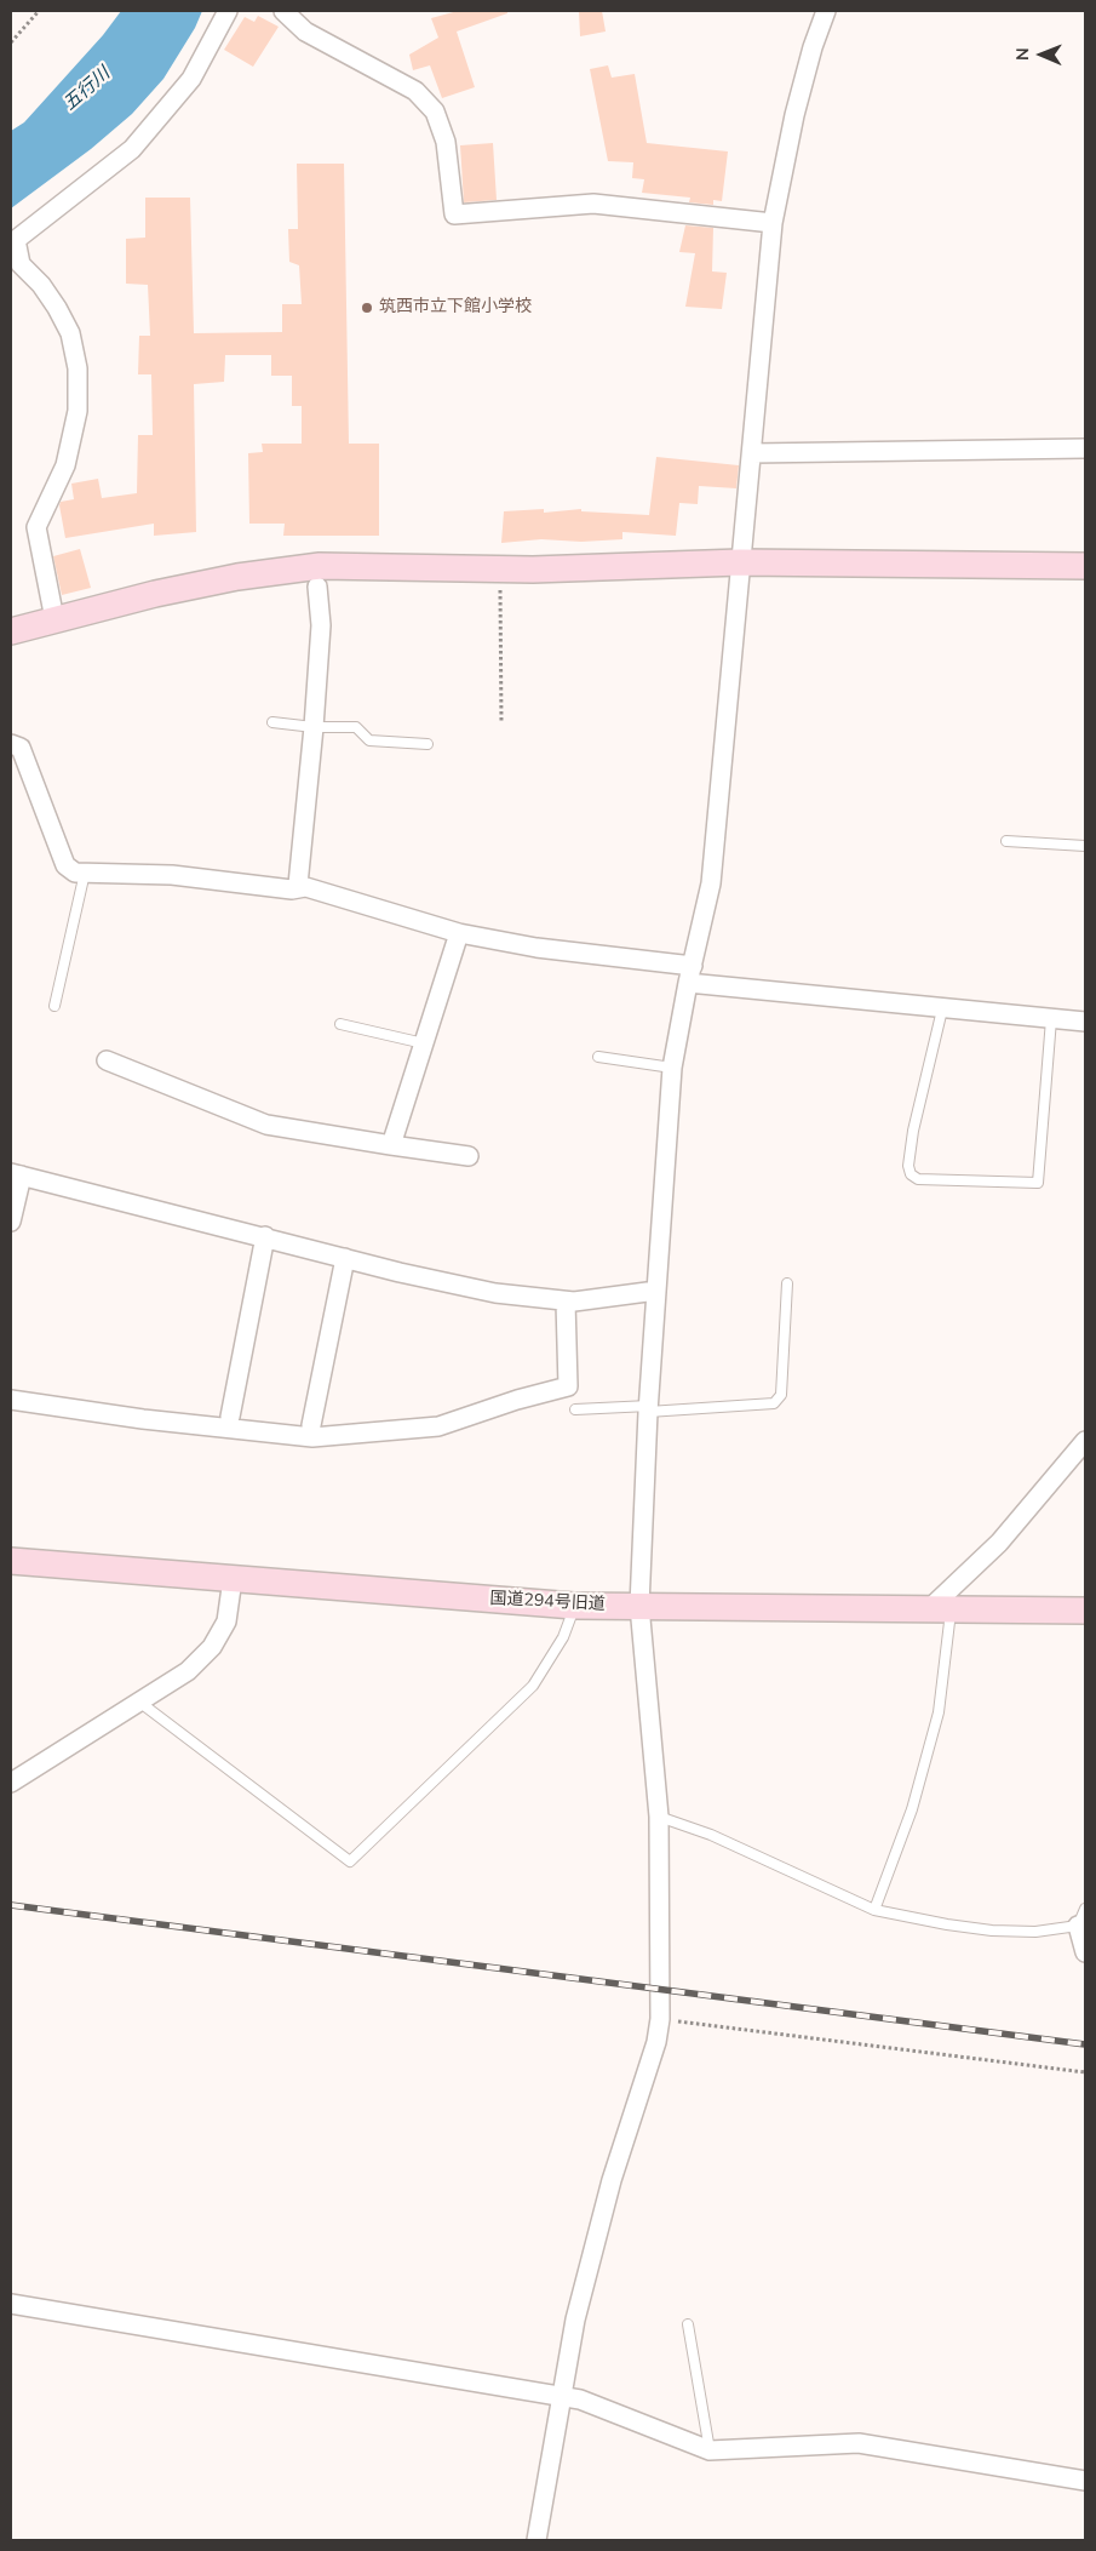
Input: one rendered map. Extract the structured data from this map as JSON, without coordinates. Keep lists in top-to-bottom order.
{
  "streets": {
    "street": ["国道294号旧道"]
  },
  "water": ["五行川"],
  "places": ["筑西市立下館小学校"],
  "north": "left"
}
